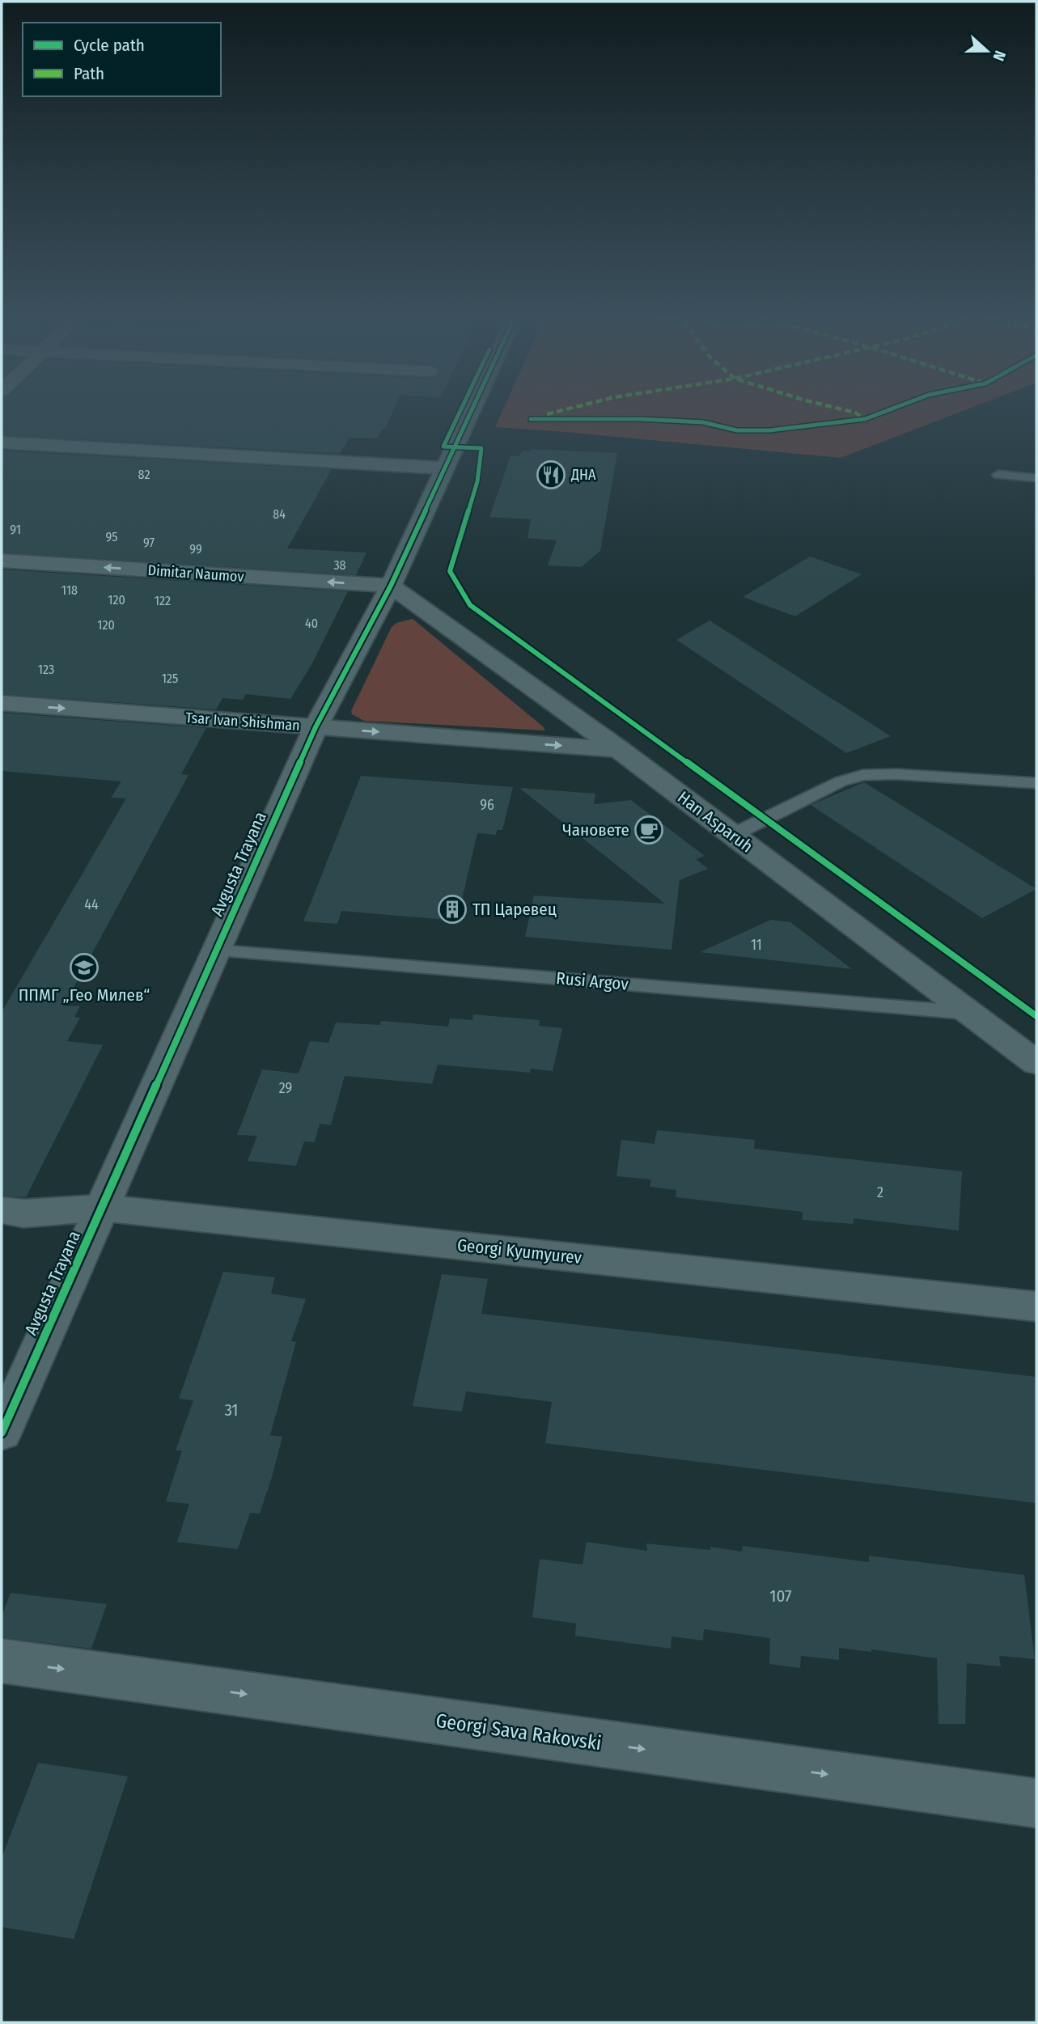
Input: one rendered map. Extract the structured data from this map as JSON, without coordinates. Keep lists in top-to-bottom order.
{
  "streets": {
    "street": [
      "Dimitar Naumov",
      "Tsar Ivan Shishman",
      "Han Asparuh",
      "Avgusta Trayana",
      "Georgi Kyumyurev",
      "Georgi Sava Rakovski"
    ],
    "lane": ["Rusi Argov"]
  },
  "crossings": [
    ["Dimitar Naumov", "Han Asparuh"],
    ["Dimitar Naumov", "Avgusta Trayana"],
    ["Tsar Ivan Shishman", "Han Asparuh"],
    ["Tsar Ivan Shishman", "Avgusta Trayana"],
    ["Han Asparuh", "Avgusta Trayana"],
    ["Han Asparuh", "Rusi Argov"],
    ["Avgusta Trayana", "Rusi Argov"],
    ["Avgusta Trayana", "Georgi Kyumyurev"]
  ],
  "one_way": ["Georgi Sava Rakovski"],
  "places": {
    "restaurant": ["ДНА"],
    "cafe": ["Чановете"],
    "building": ["ТП Царевец"],
    "school or university": ["ППМГ „Гео Милев“"]
  },
  "house_numbers": [
    "82",
    "84",
    "91",
    "95",
    "97",
    "99",
    "38",
    "118",
    "120",
    "122",
    "40",
    "120",
    "123",
    "125",
    "96",
    "44",
    "11",
    "29",
    "2",
    "31",
    "107"
  ],
  "legend": ["Cycle path", "Path"],
  "north": "right"
}
